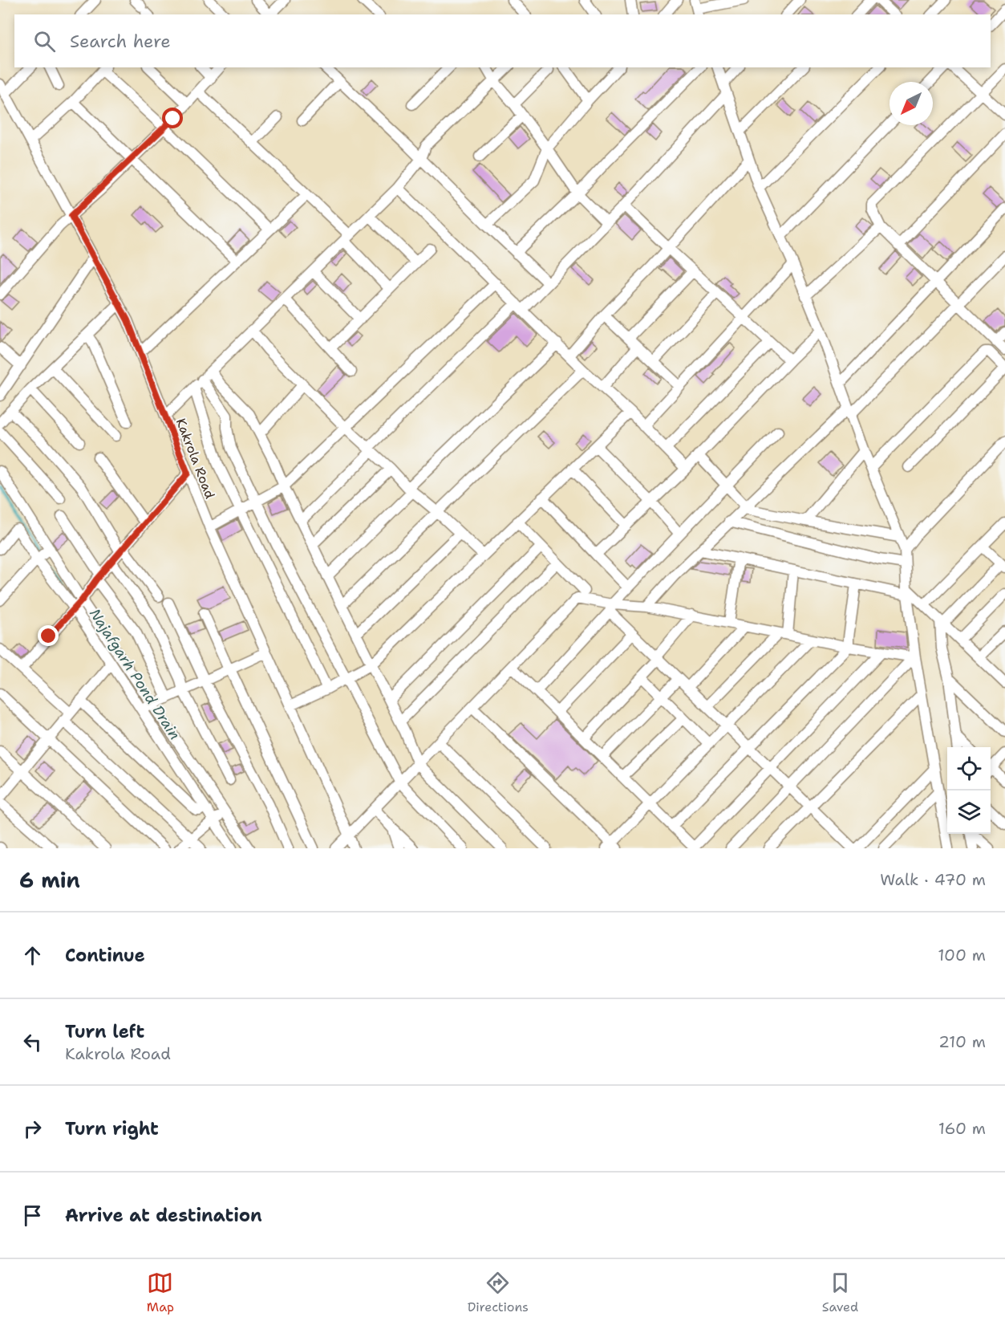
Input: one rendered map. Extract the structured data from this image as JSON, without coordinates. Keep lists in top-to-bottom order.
{
  "streets": {
    "street": ["Kakrola Road"]
  },
  "water": ["Najafgarh Pond Drain"],
  "north": "bottom left",
  "page": {
    "search": "Search here",
    "heading": ["6 min", "Walk · 470 m"],
    "list": [
      ["Continue", "100 m"],
      ["Turn left", "Kakrola Road", "210 m"],
      ["Turn right", "160 m"],
      "Arrive at destination"
    ],
    "nav": ["Map", "Directions", "Saved"]
  }
}
